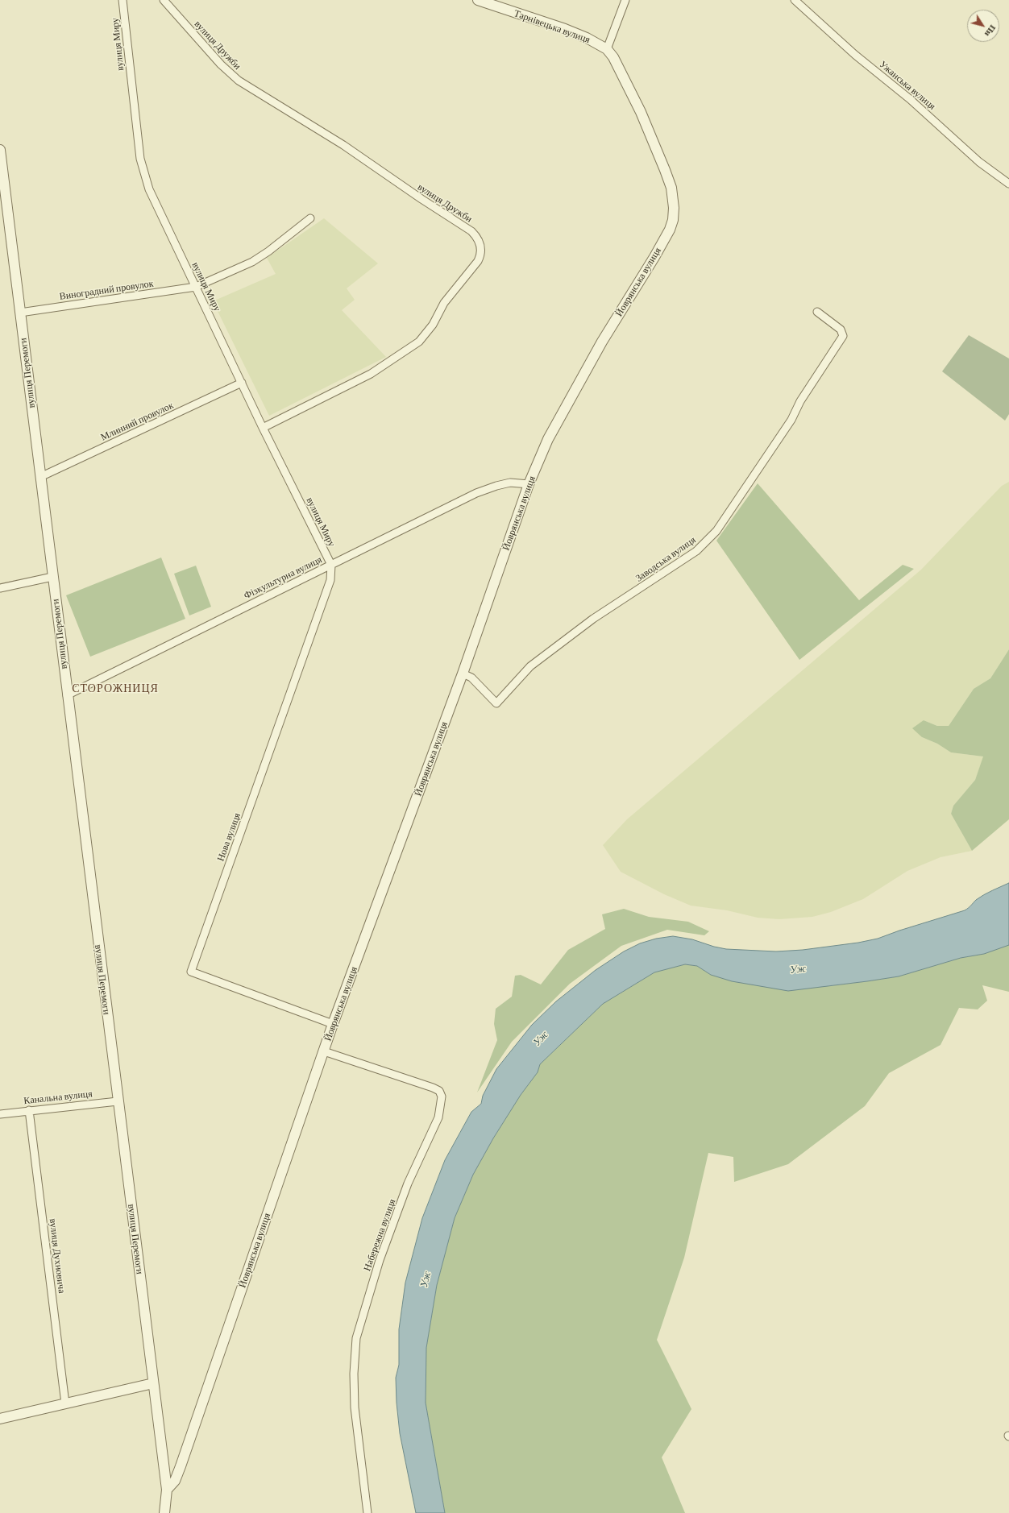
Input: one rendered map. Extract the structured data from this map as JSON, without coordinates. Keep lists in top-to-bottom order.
{
  "streets": {
    "street": [
      "Тарнівецька вулиця",
      "вулиця Миру",
      "вулиця Дружби",
      "Ужанська вулиця",
      "Йоврянська вулиця",
      "Виноградний провулок",
      "вулиця Перемоги",
      "Млинний провулок",
      "Заводська вулиця",
      "Фізкультурна вулиця",
      "Нова вулиця",
      "Канальна вулиця",
      "Набережна вулиця",
      "вулиця Духновича"
    ]
  },
  "crossings": [
    ["Тарнівецька вулиця", "Йоврянська вулиця"],
    ["вулиця Миру", "вулиця Дружби"],
    ["вулиця Миру", "Виноградний провулок"],
    ["вулиця Миру", "Млинний провулок"],
    ["вулиця Миру", "Фізкультурна вулиця"],
    ["вулиця Миру", "Нова вулиця"],
    ["Йоврянська вулиця", "вулиця Перемоги"],
    ["Йоврянська вулиця", "Заводська вулиця"],
    ["Йоврянська вулиця", "Фізкультурна вулиця"],
    ["Йоврянська вулиця", "Нова вулиця"],
    ["Йоврянська вулиця", "Набережна вулиця"],
    ["Виноградний провулок", "вулиця Перемоги"],
    ["вулиця Перемоги", "Млинний провулок"],
    ["вулиця Перемоги", "Фізкультурна вулиця"],
    ["вулиця Перемоги", "Канальна вулиця"],
    ["Фізкультурна вулиця", "Нова вулиця"],
    ["Канальна вулиця", "вулиця Духновича"]
  ],
  "districts": ["СТОРОЖНИЦЯ"],
  "water": ["Уж"],
  "north": "bottom right"
}
